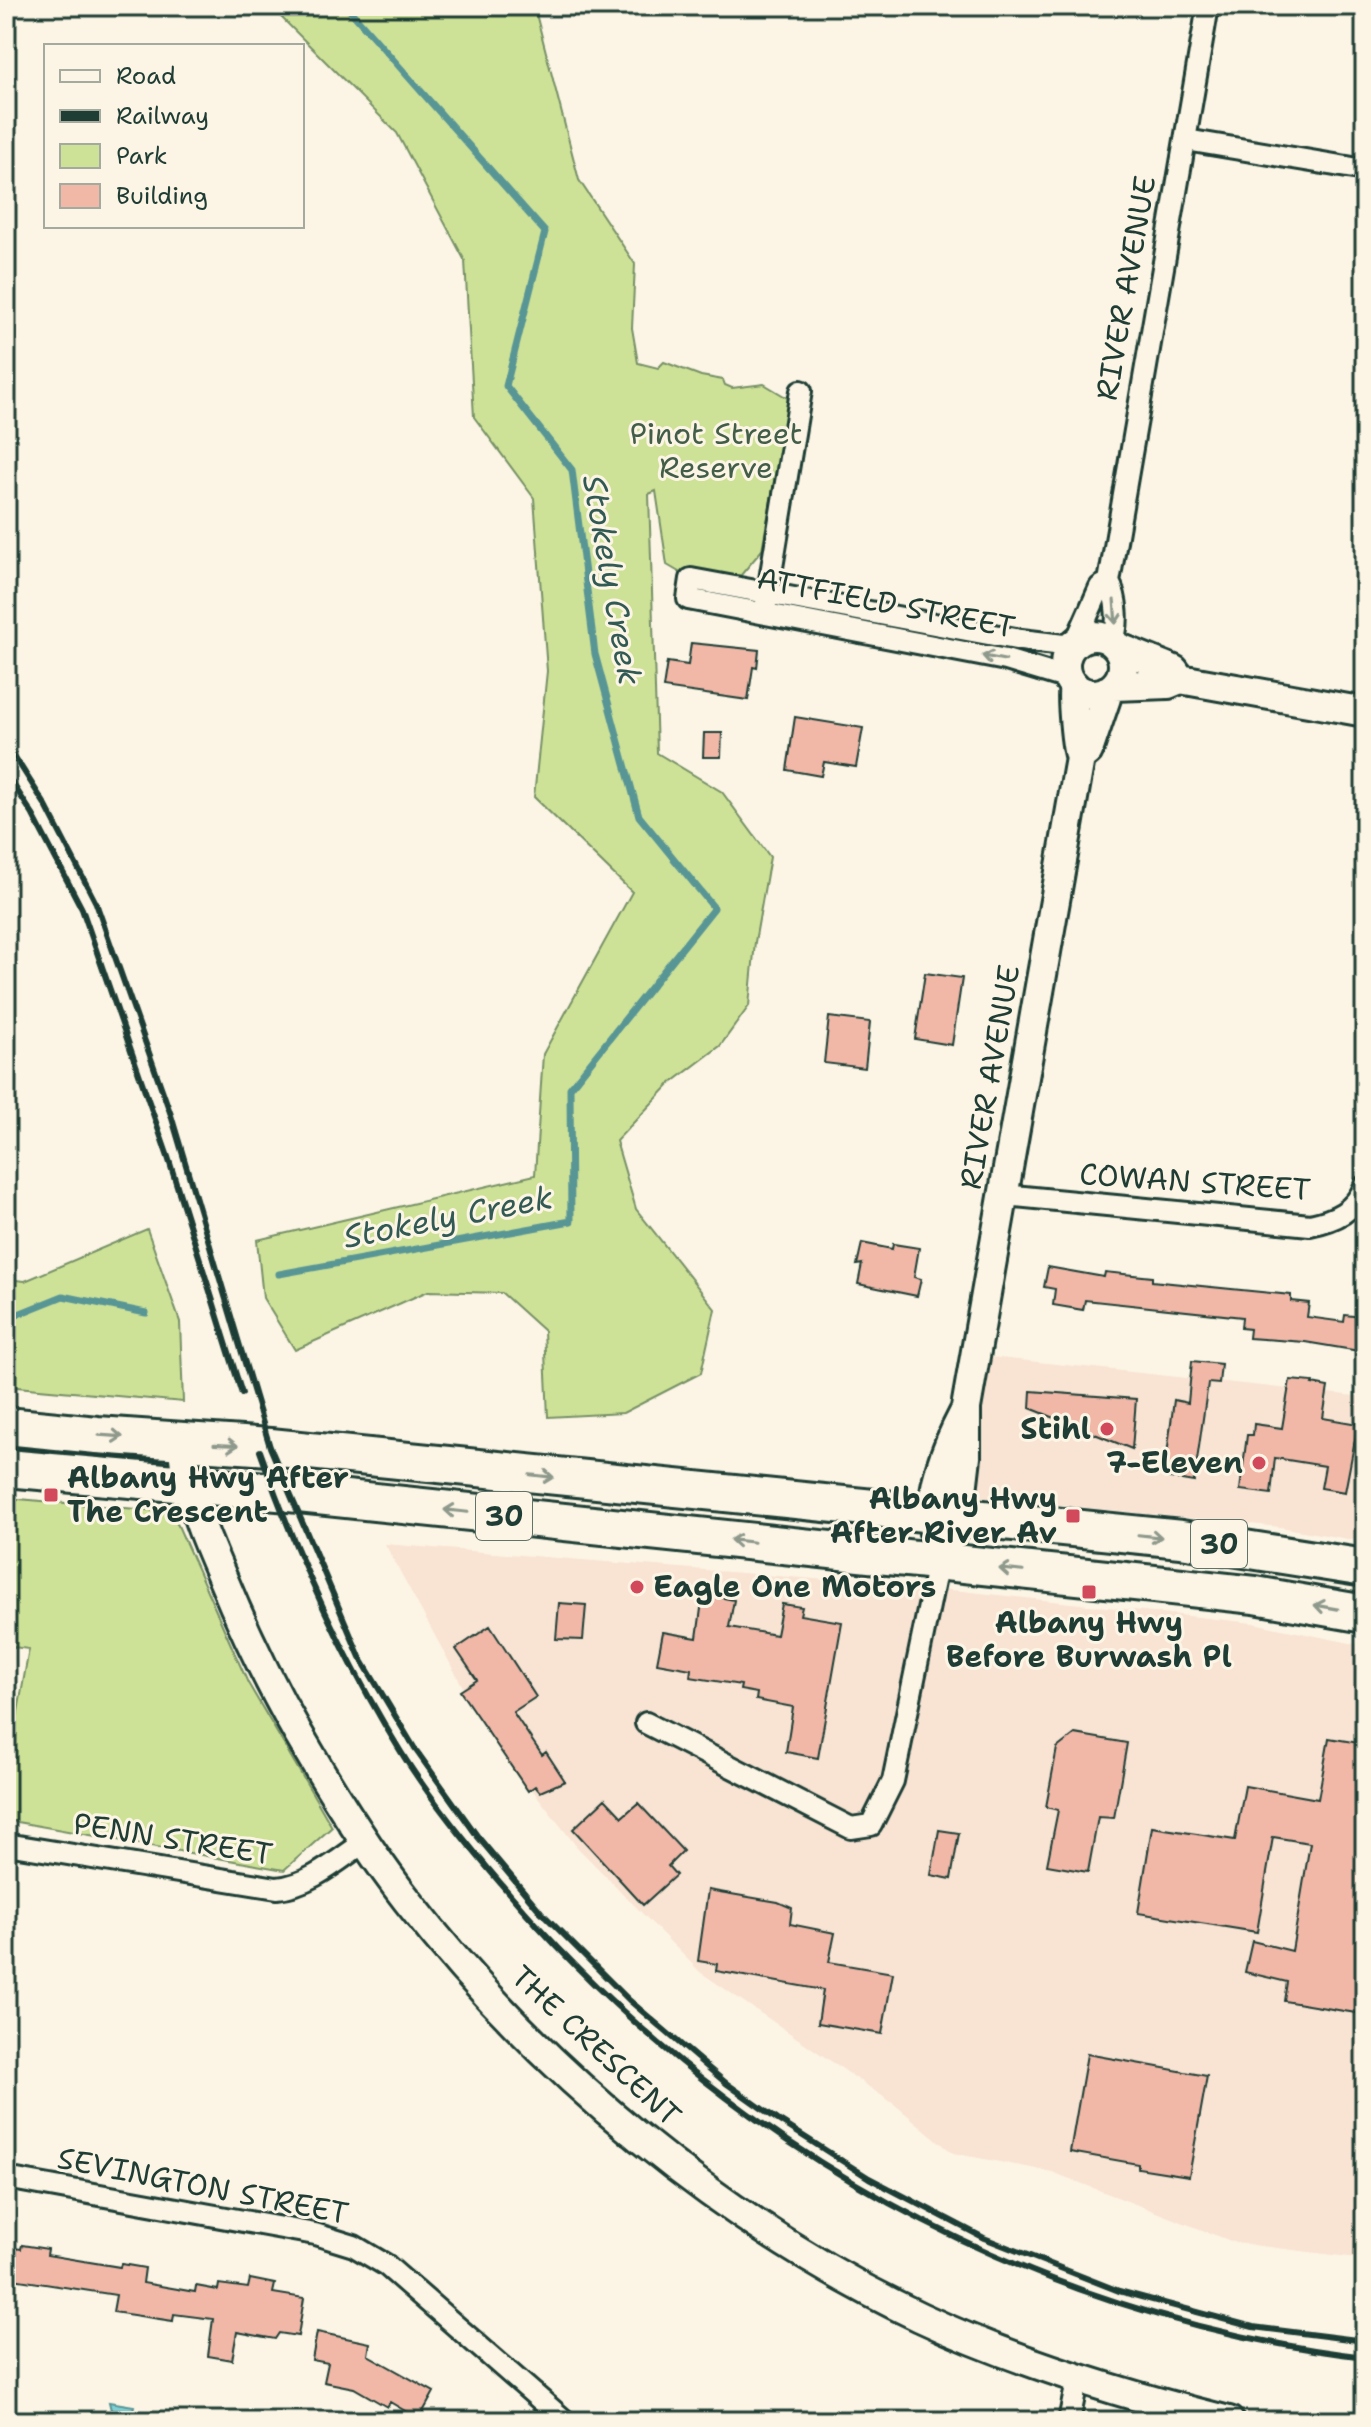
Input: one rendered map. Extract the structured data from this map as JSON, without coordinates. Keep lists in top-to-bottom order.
{
  "streets": {
    "highway": ["30"],
    "main road": ["RIVER AVENUE", "THE CRESCENT"],
    "street": [
      "ATTFIELD STREET",
      "COWAN STREET",
      "PENN STREET",
      "SEVINGTON STREET"
    ]
  },
  "crossings": [
    ["RIVER AVENUE", "ATTFIELD STREET"],
    ["RIVER AVENUE", "COWAN STREET"],
    ["RIVER AVENUE", "30"],
    ["30", "THE CRESCENT"],
    ["PENN STREET", "THE CRESCENT"]
  ],
  "water": ["Stokely Creek"],
  "parks": ["Pinot Street Reserve"],
  "places": {
    "other": ["Stihl", "7-Eleven", "Eagle One Motors"],
    "transit": ["Albany Hwy After The Crescent", "Albany Hwy After River Av", "Albany Hwy Before Burwash Pl"]
  },
  "legend": [
    "Road",
    "Railway",
    "Park",
    "Building"
  ]
}
